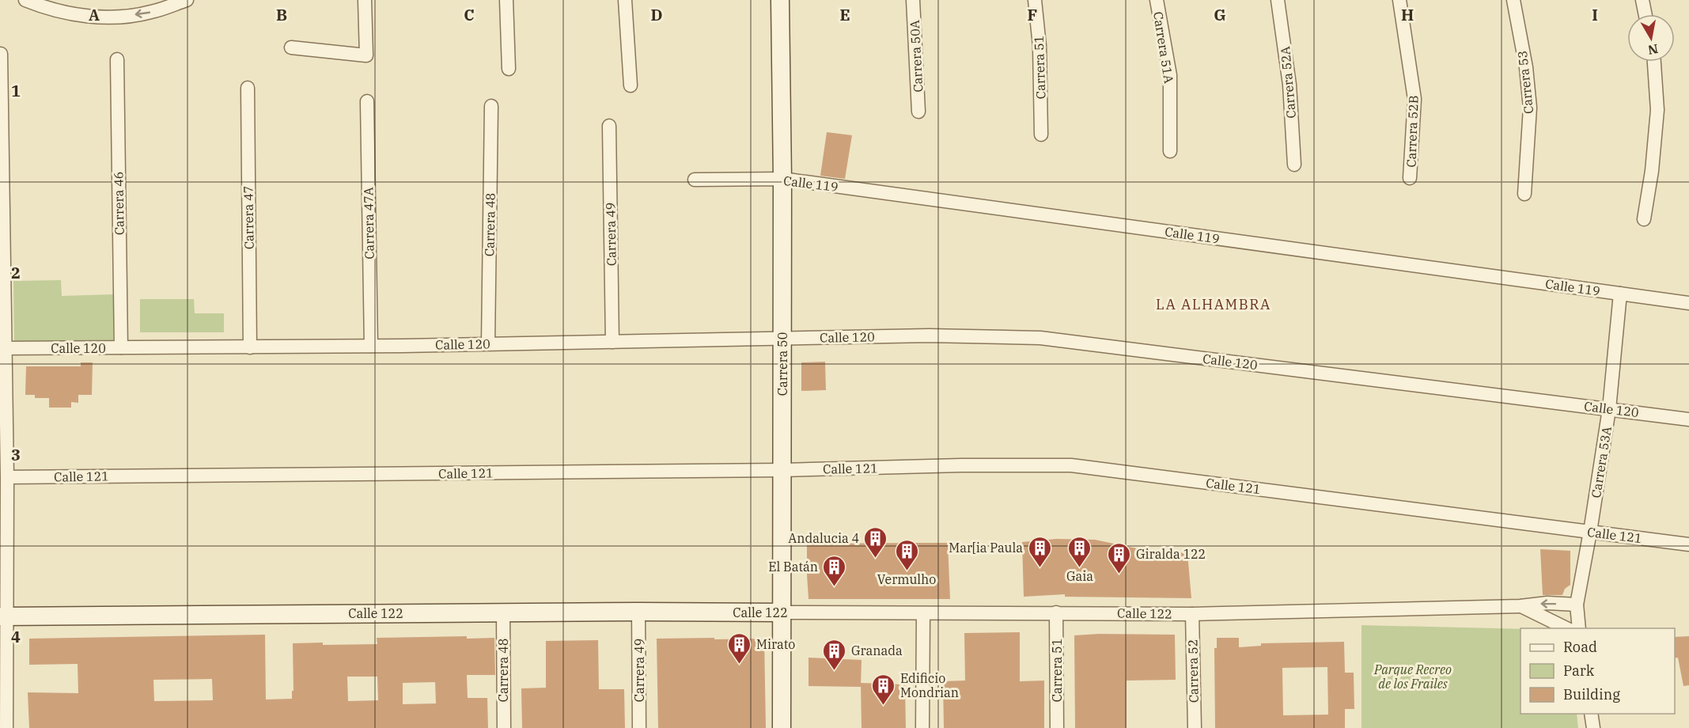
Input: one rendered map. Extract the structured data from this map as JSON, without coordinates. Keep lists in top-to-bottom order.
{
  "streets": {
    "street": [
      "Carrera 51A",
      "Carrera 50A",
      "Carrera 51",
      "Carrera 52A",
      "Carrera 53",
      "Carrera 52B",
      "Calle 119",
      "Carrera 46",
      "Carrera 47",
      "Carrera 47A",
      "Carrera 48",
      "Carrera 49",
      "Calle 120",
      "Carrera 50",
      "Carrera 53A",
      "Calle 121",
      "Calle 122",
      "Carrera 52"
    ]
  },
  "crossings": [
    ["Carrera 51", "Calle 122"],
    ["Calle 119", "Carrera 50"],
    ["Calle 119", "Carrera 53A"],
    ["Carrera 46", "Calle 120"],
    ["Carrera 47", "Calle 120"],
    ["Carrera 47A", "Calle 120"],
    ["Carrera 48", "Calle 120"],
    ["Carrera 48", "Calle 122"],
    ["Carrera 49", "Calle 120"],
    ["Carrera 49", "Calle 122"],
    ["Calle 120", "Carrera 50"],
    ["Calle 120", "Carrera 53A"],
    ["Carrera 50", "Calle 121"],
    ["Carrera 50", "Calle 122"],
    ["Carrera 53A", "Calle 121"],
    ["Carrera 53A", "Calle 122"],
    ["Calle 122", "Carrera 52"]
  ],
  "districts": ["LA ALHAMBRA"],
  "parks": ["Parque Recreo de los Frailes"],
  "places": {
    "building": [
      "Andalucia 4",
      "Mar[ia Paula",
      "Gaia",
      "Vermulho",
      "Giralda 122",
      "El Batán",
      "Mirato",
      "Granada",
      "Edificio Mondrian"
    ]
  },
  "legend": ["Road", "Park", "Building"],
  "north": "bottom",
  "grid": {
    "columns": [
      "A",
      "B",
      "C",
      "D",
      "E",
      "F",
      "G",
      "H",
      "I"
    ],
    "rows": [
      "1",
      "2",
      "3",
      "4"
    ]
  }
}
